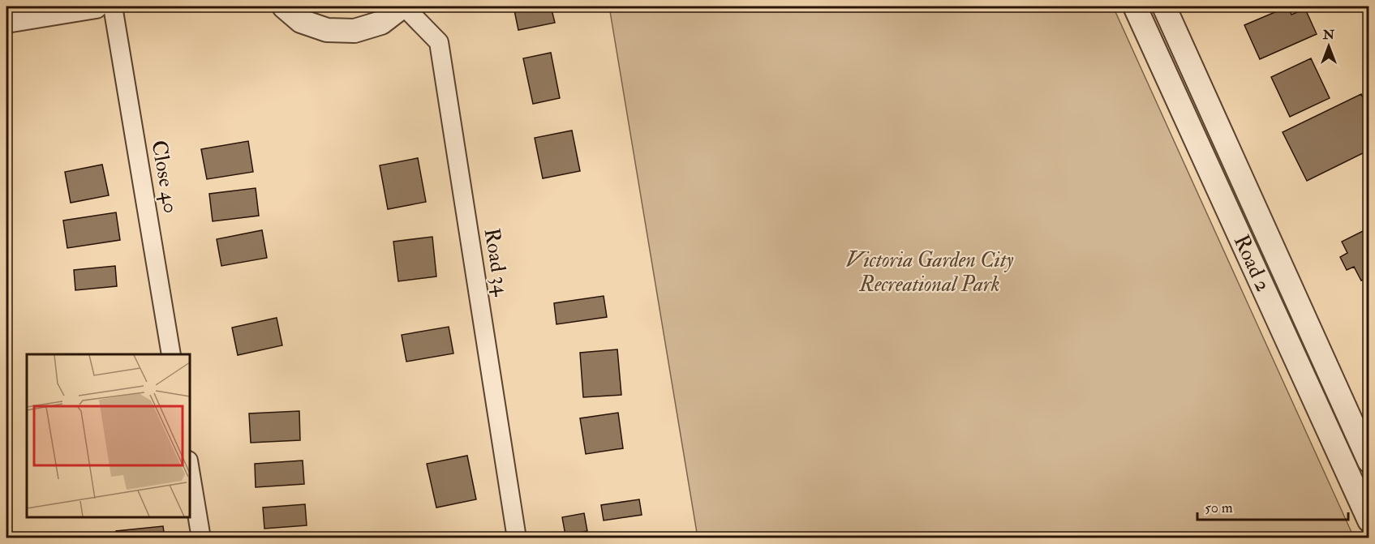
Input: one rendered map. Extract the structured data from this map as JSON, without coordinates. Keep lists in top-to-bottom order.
{
  "streets": {
    "street": ["Close 40", "Road 34", "Road 2"]
  },
  "parks": ["Victoria Garden City Recreational Park"],
  "scale_bar": "50 m",
  "north": "top"
}
